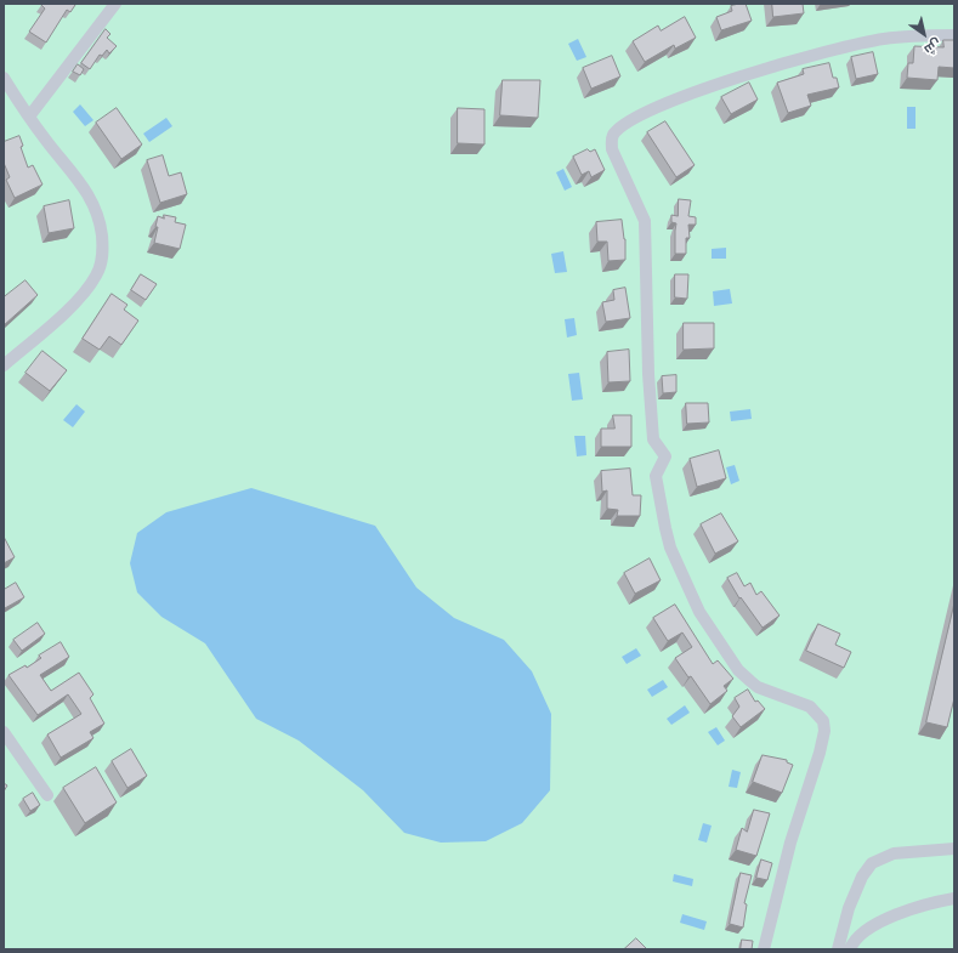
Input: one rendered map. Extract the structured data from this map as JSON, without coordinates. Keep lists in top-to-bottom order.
{
  "north": "bottom right"
}
